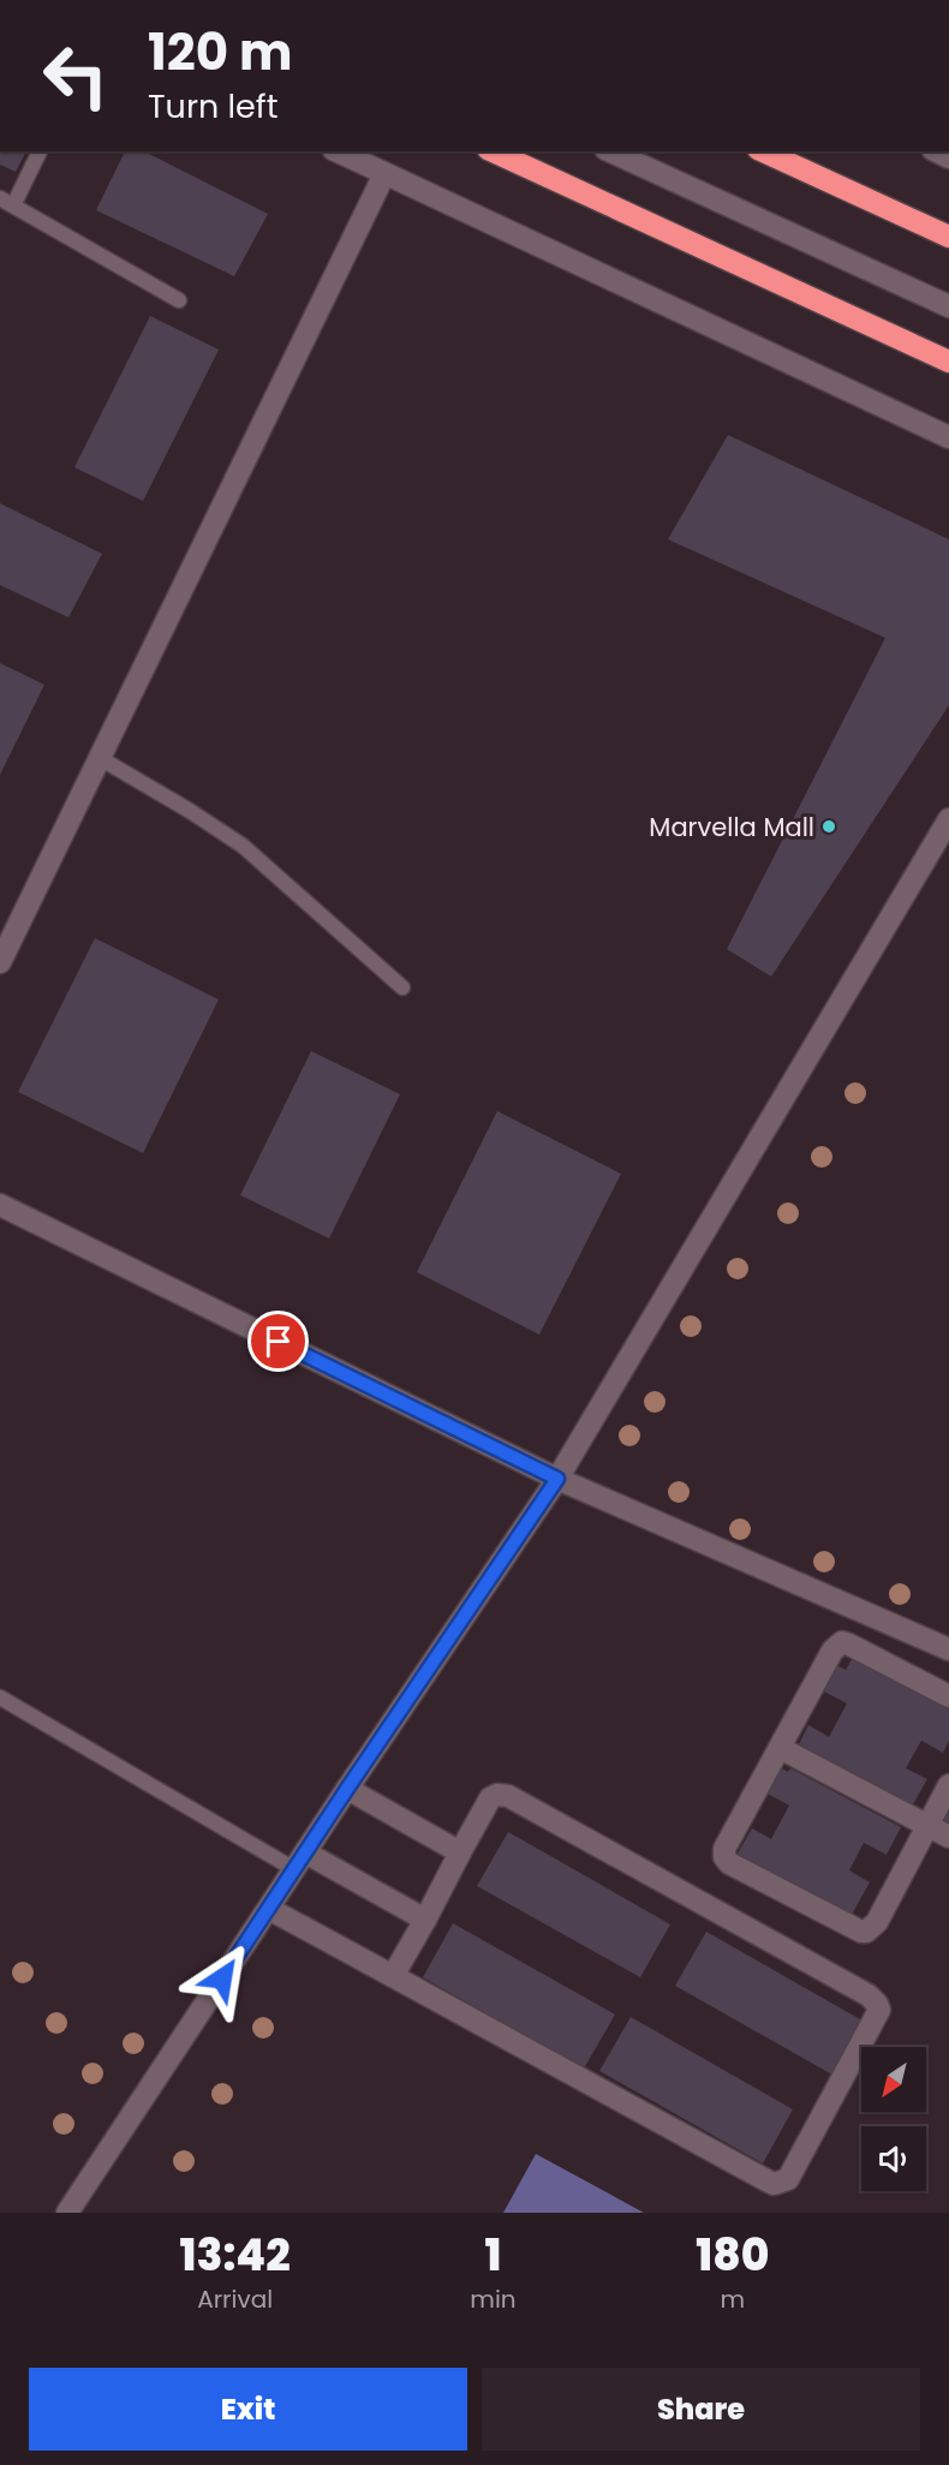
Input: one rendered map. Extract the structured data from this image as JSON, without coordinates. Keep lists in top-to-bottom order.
{
  "places": ["Marvella Mall"],
  "north": "bottom left",
  "page": {
    "turn": ["120 m", "Turn left"],
    "eta": [
      "13:42",
      "Arrival",
      "1",
      "min",
      "180",
      "m"
    ],
    "buttons": ["Exit", "Share"]
  }
}
